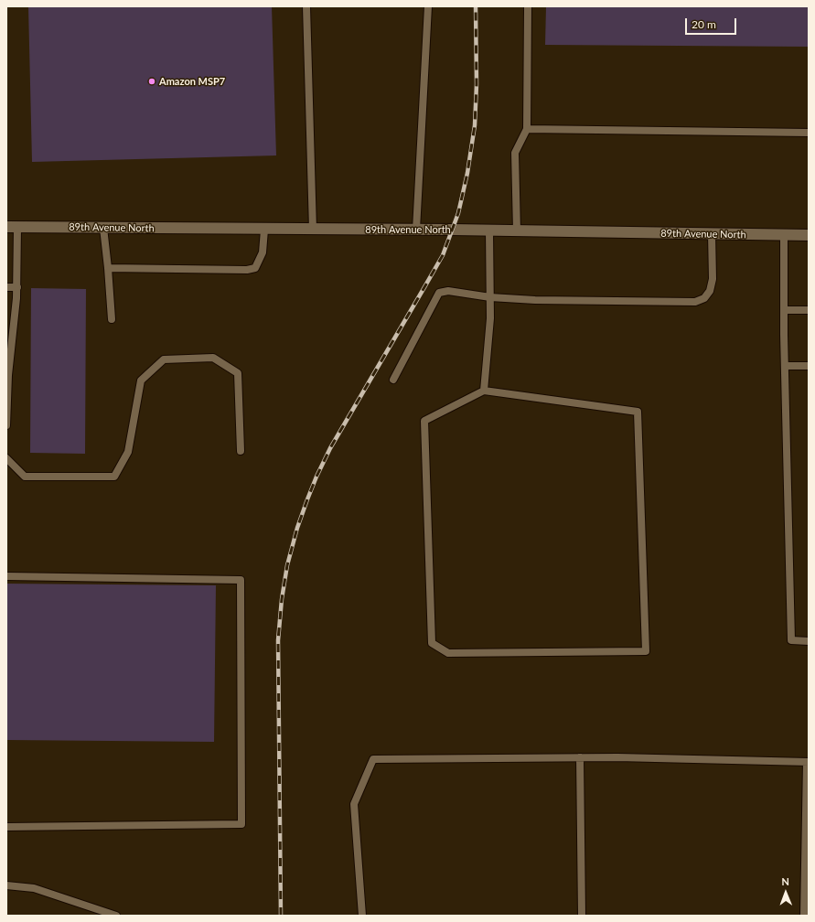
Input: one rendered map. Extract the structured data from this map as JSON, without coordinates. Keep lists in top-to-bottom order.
{
  "streets": {
    "street": ["89th Avenue North"]
  },
  "places": ["Amazon MSP7"],
  "scale_bar": "20 m",
  "north": "top"
}
